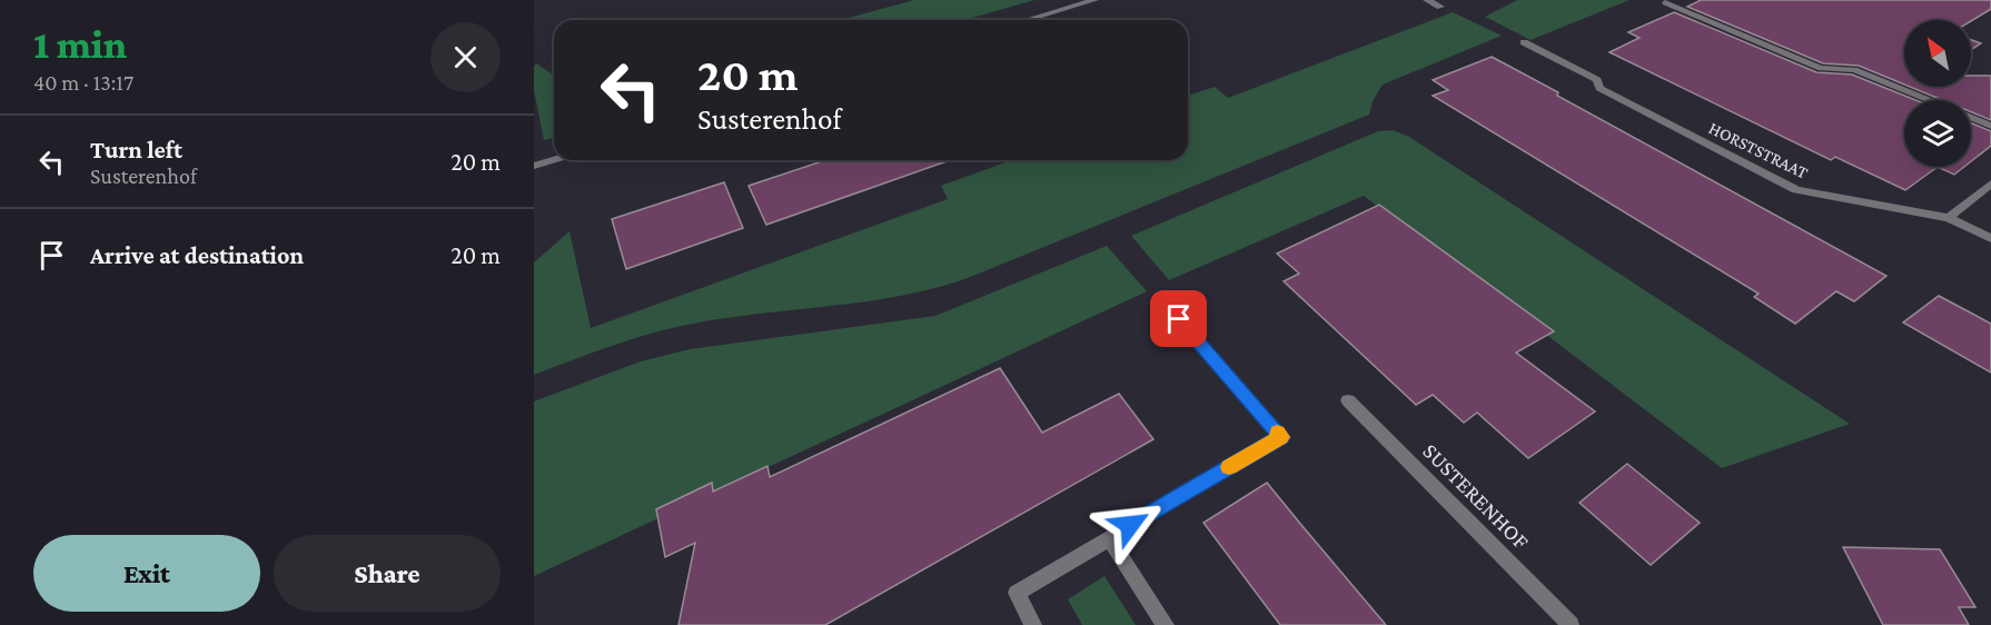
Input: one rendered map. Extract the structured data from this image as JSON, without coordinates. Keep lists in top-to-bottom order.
{
  "streets": {
    "street": ["HORSTSTRAAT", "SUSTERENHOF"]
  },
  "north": "top left",
  "page": {
    "heading": ["1 min", "40 m · 13:17"],
    "turn": ["20 m", "Susterenhof"],
    "list": [
      {
        "name": "Turn left",
        "note": "Susterenhof",
        "value": "20 m"
      },
      {
        "name": "Arrive at destination",
        "value": "20 m"
      }
    ],
    "buttons": ["Exit", "Share"]
  }
}
